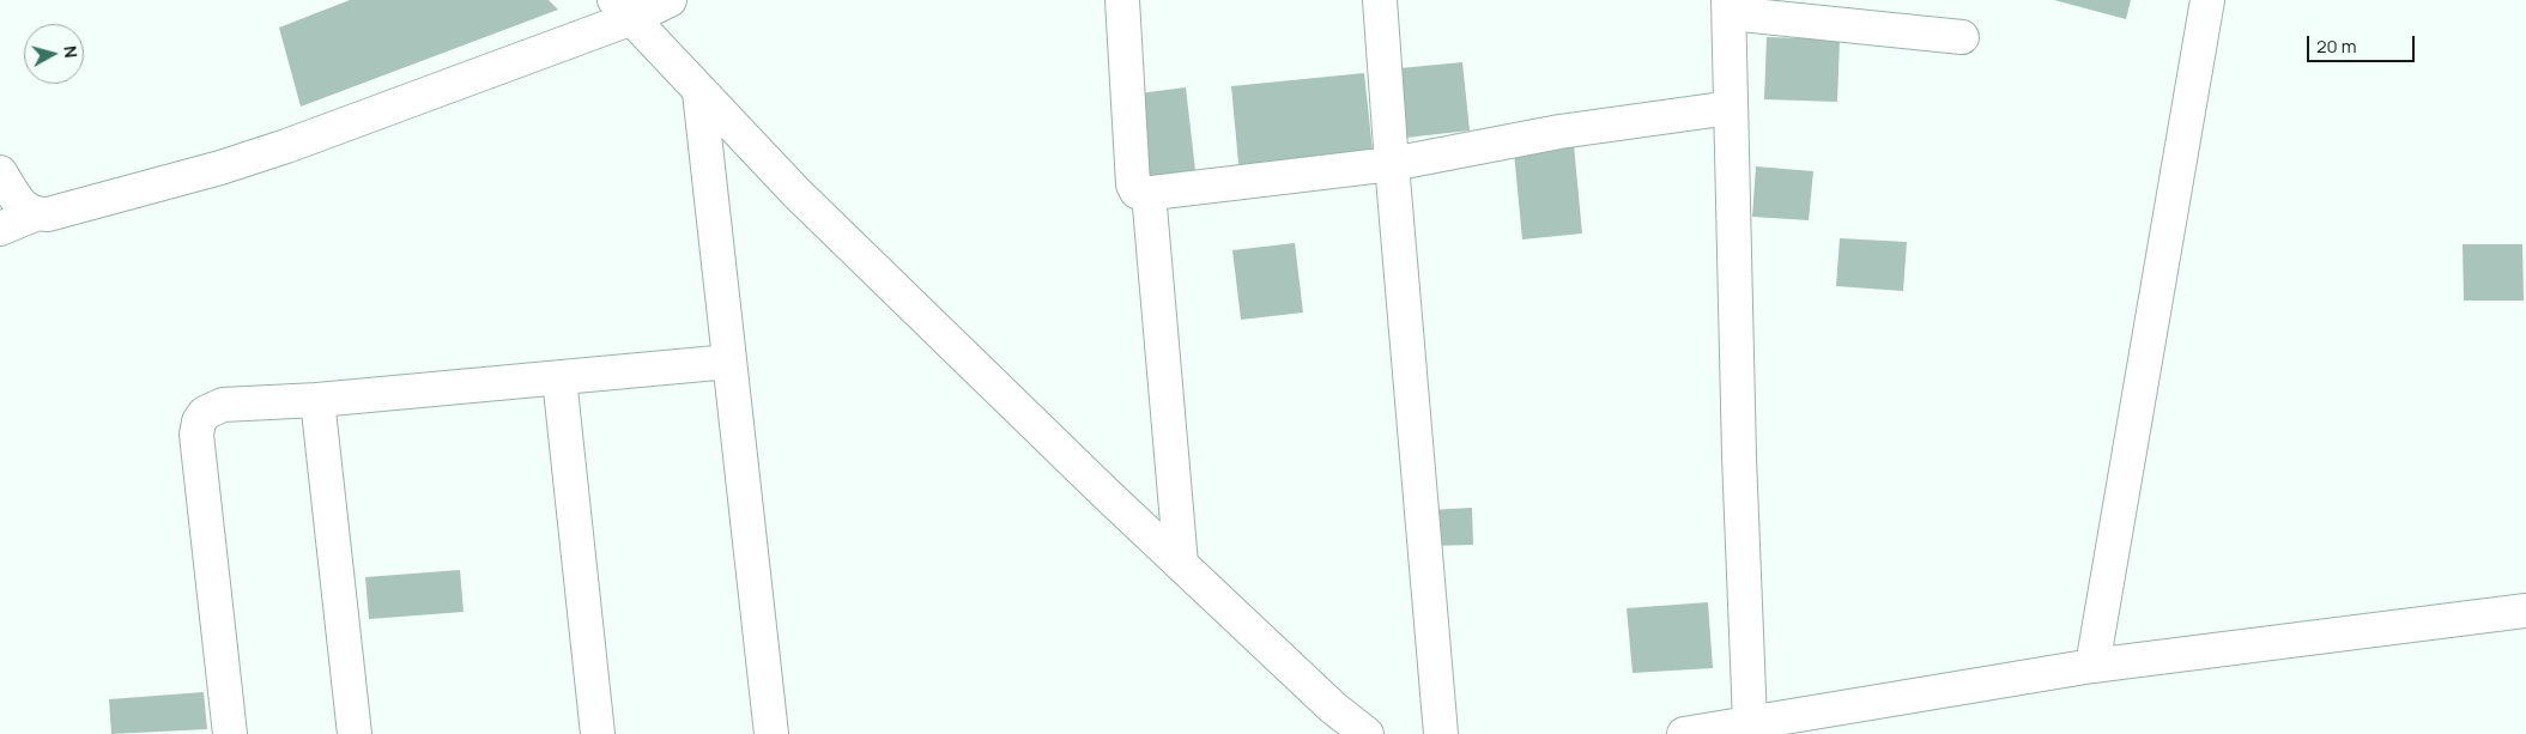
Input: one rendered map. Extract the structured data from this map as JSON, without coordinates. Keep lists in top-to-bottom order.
{
  "scale_bar": "20 m",
  "north": "right"
}
